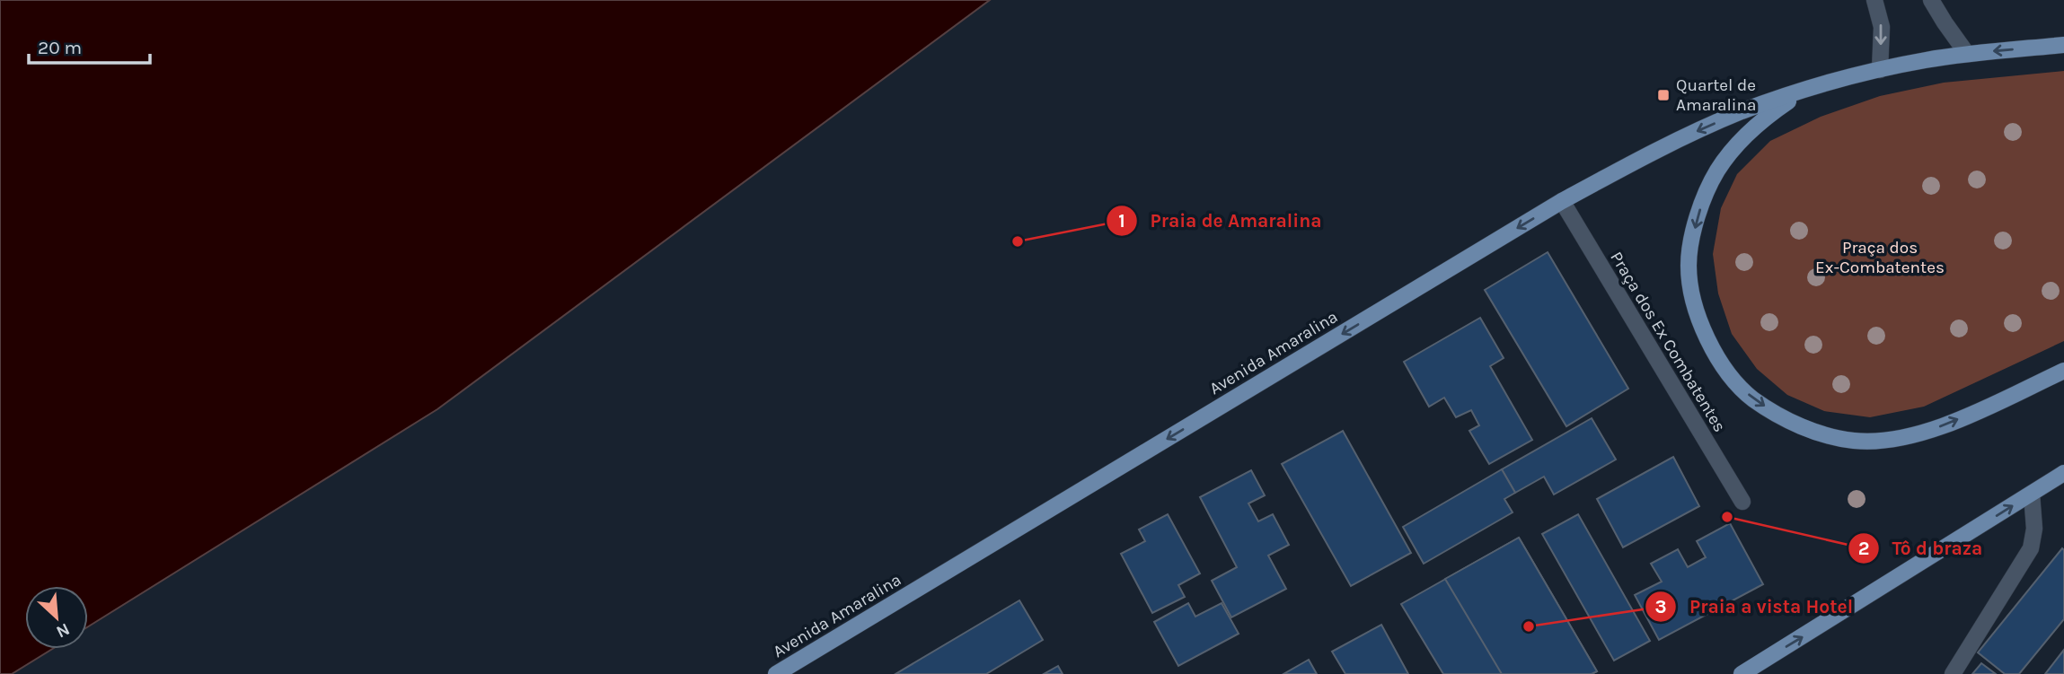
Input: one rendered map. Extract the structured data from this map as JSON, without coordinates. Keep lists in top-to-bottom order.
{
  "streets": {
    "main road": ["Avenida Amaralina"],
    "street": ["Praça dos Ex Combatentes"]
  },
  "crossings": [
    ["Praça dos Ex Combatentes", "Avenida Amaralina"]
  ],
  "one_way": ["Avenida Amaralina"],
  "parks": ["Praça dos Ex-Combatentes"],
  "places": {
    "transit": ["Quartel de Amaralina"],
    "other": ["Praia de Amaralina", "Tô d braza", "Praia a vista Hotel"]
  },
  "scale_bar": "20 m",
  "north": "bottom right"
}
